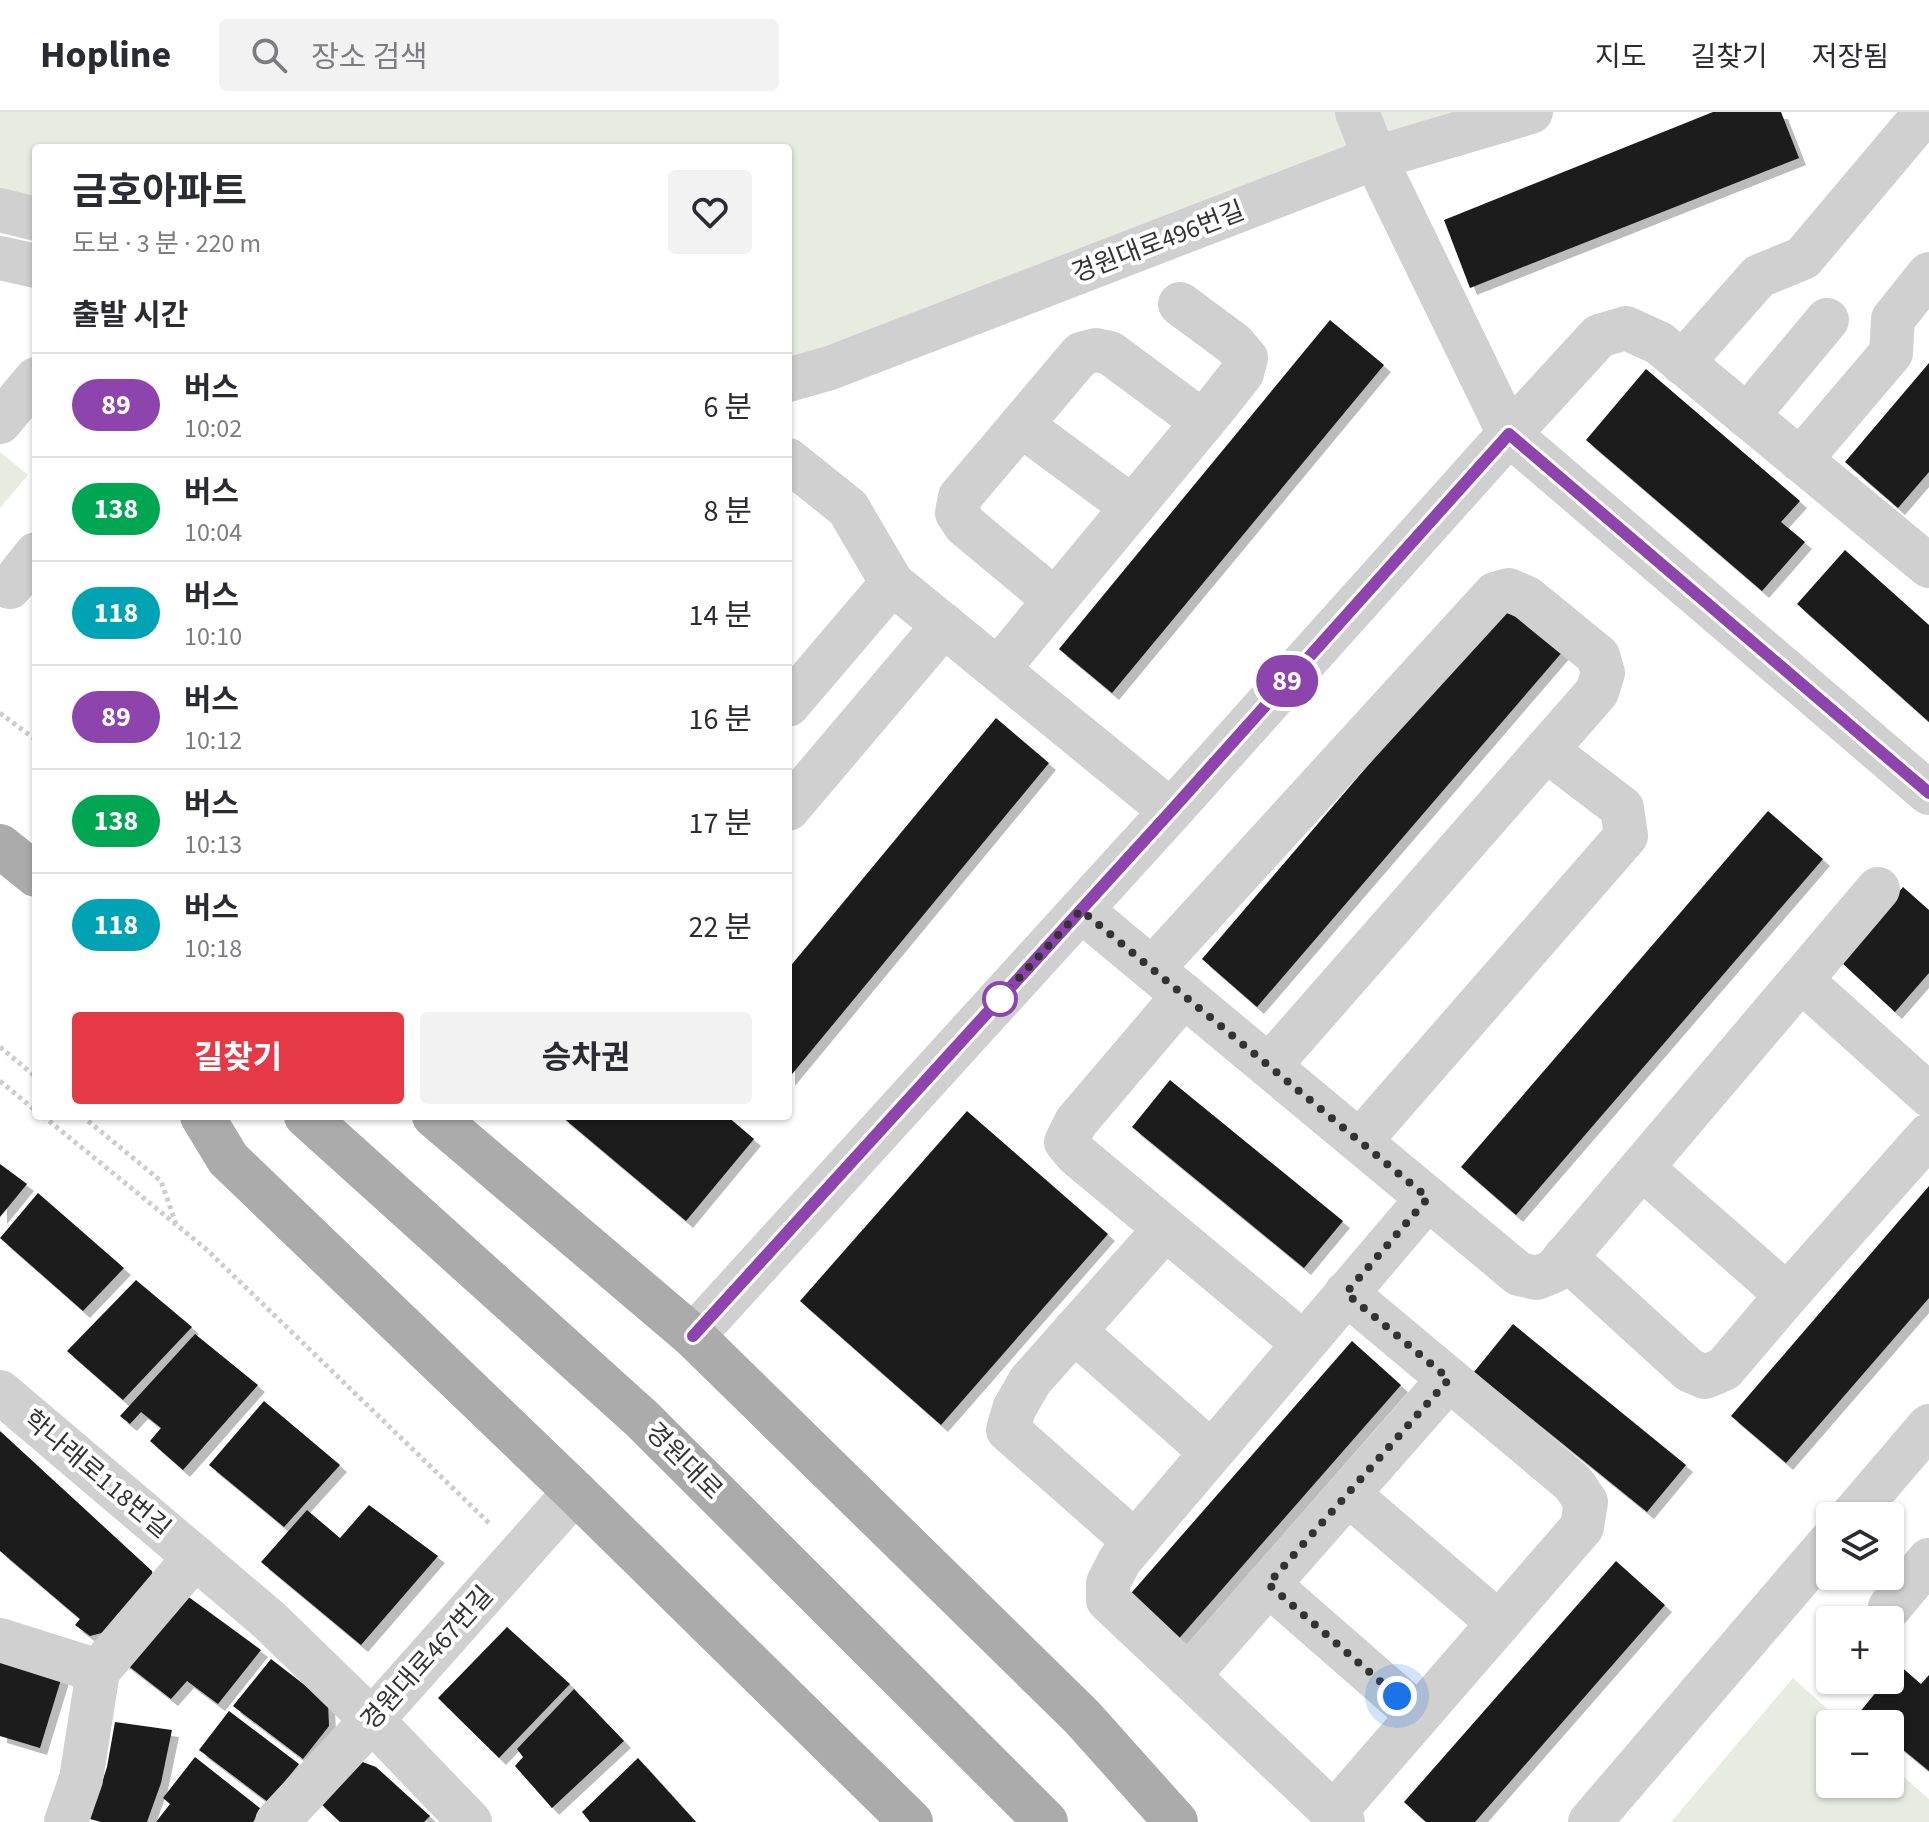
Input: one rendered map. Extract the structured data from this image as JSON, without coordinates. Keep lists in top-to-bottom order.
{
  "streets": {
    "main road": ["경원대로"],
    "street": ["경원대로496번길", "학나래로118번길", "경원대로467번길"]
  },
  "crossings": [
    ["학나래로118번길", "경원대로467번길"]
  ],
  "lines": ["bus line 89"],
  "page": {
    "header": "Hopline",
    "search": "장소 검색",
    "nav": ["지도", "길찾기", "저장됨"],
    "on_map": "89",
    "heading": [
      ["금호아파트", "도보 · 3 분 · 220 m"],
      "출발 시간"
    ],
    "list": [
      {
        "mark": "89",
        "name": "버스",
        "note": "10:02",
        "value": "6 분"
      },
      {
        "mark": "138",
        "name": "버스",
        "note": "10:04",
        "value": "8 분"
      },
      {
        "mark": "118",
        "name": "버스",
        "note": "10:10",
        "value": "14 분"
      },
      {
        "mark": "89",
        "name": "버스",
        "note": "10:12",
        "value": "16 분"
      },
      {
        "mark": "138",
        "name": "버스",
        "note": "10:13",
        "value": "17 분"
      },
      {
        "mark": "118",
        "name": "버스",
        "note": "10:18",
        "value": "22 분"
      }
    ],
    "buttons": ["길찾기", "승차권"],
    "map_buttons": ["+", "−"]
  }
}
